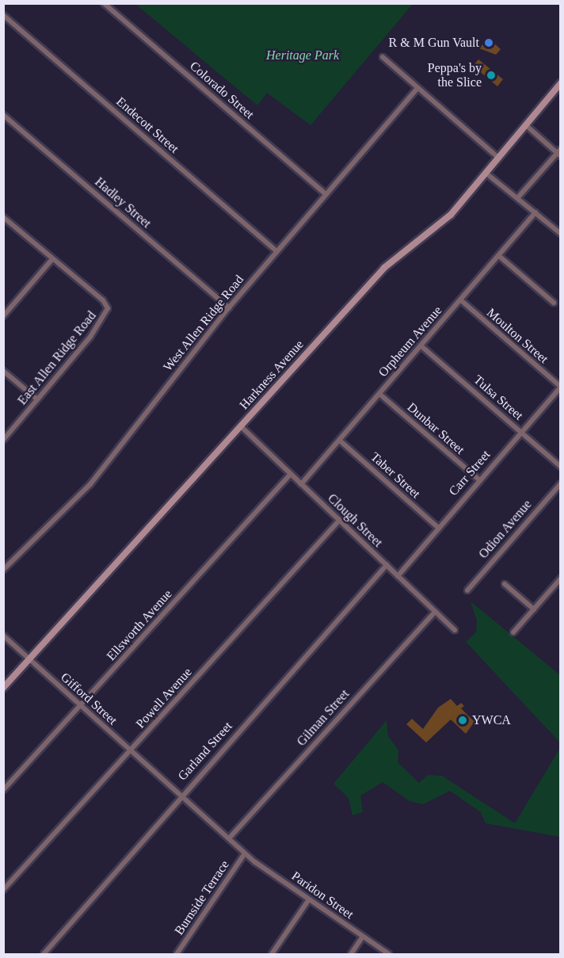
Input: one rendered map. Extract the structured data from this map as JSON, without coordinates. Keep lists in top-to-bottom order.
{
  "streets": {
    "main road": ["Harkness Avenue"],
    "street": [
      "Colorado Street",
      "Endecott Street",
      "Hadley Street",
      "West Allen Ridge Road",
      "Moulton Street",
      "Orpheum Avenue",
      "East Allen Ridge Road",
      "Tulsa Street",
      "Dunbar Street",
      "Carr Street",
      "Taber Street",
      "Clough Street",
      "Odion Avenue",
      "Ellsworth Avenue",
      "Powell Avenue",
      "Gifford Street",
      "Gilman Street",
      "Garland Street",
      "Paridon Street",
      "Burnside Terrace"
    ]
  },
  "crossings": [
    ["Colorado Street", "West Allen Ridge Road"],
    ["Endecott Street", "West Allen Ridge Road"],
    ["Hadley Street", "West Allen Ridge Road"],
    ["Moulton Street", "Orpheum Avenue"],
    ["Moulton Street", "Carr Street"],
    ["Orpheum Avenue", "Tulsa Street"],
    ["Orpheum Avenue", "Dunbar Street"],
    ["Orpheum Avenue", "Taber Street"],
    ["Orpheum Avenue", "Clough Street"],
    ["Harkness Avenue", "Clough Street"],
    ["Harkness Avenue", "Gifford Street"],
    ["Tulsa Street", "Carr Street"],
    ["Dunbar Street", "Carr Street"],
    ["Carr Street", "Taber Street"],
    ["Carr Street", "Clough Street"],
    ["Clough Street", "Ellsworth Avenue"],
    ["Clough Street", "Powell Avenue"],
    ["Clough Street", "Gilman Street"],
    ["Clough Street", "Garland Street"],
    ["Ellsworth Avenue", "Gifford Street"],
    ["Powell Avenue", "Gifford Street"],
    ["Gifford Street", "Gilman Street"],
    ["Gifford Street", "Garland Street"],
    ["Gifford Street", "Paridon Street"],
    ["Gifford Street", "Burnside Terrace"],
    ["Paridon Street", "Burnside Terrace"]
  ],
  "parks": ["Heritage Park"],
  "places": ["R & M Gun Vault", "Peppa's by the Slice", "YWCA"]
}
